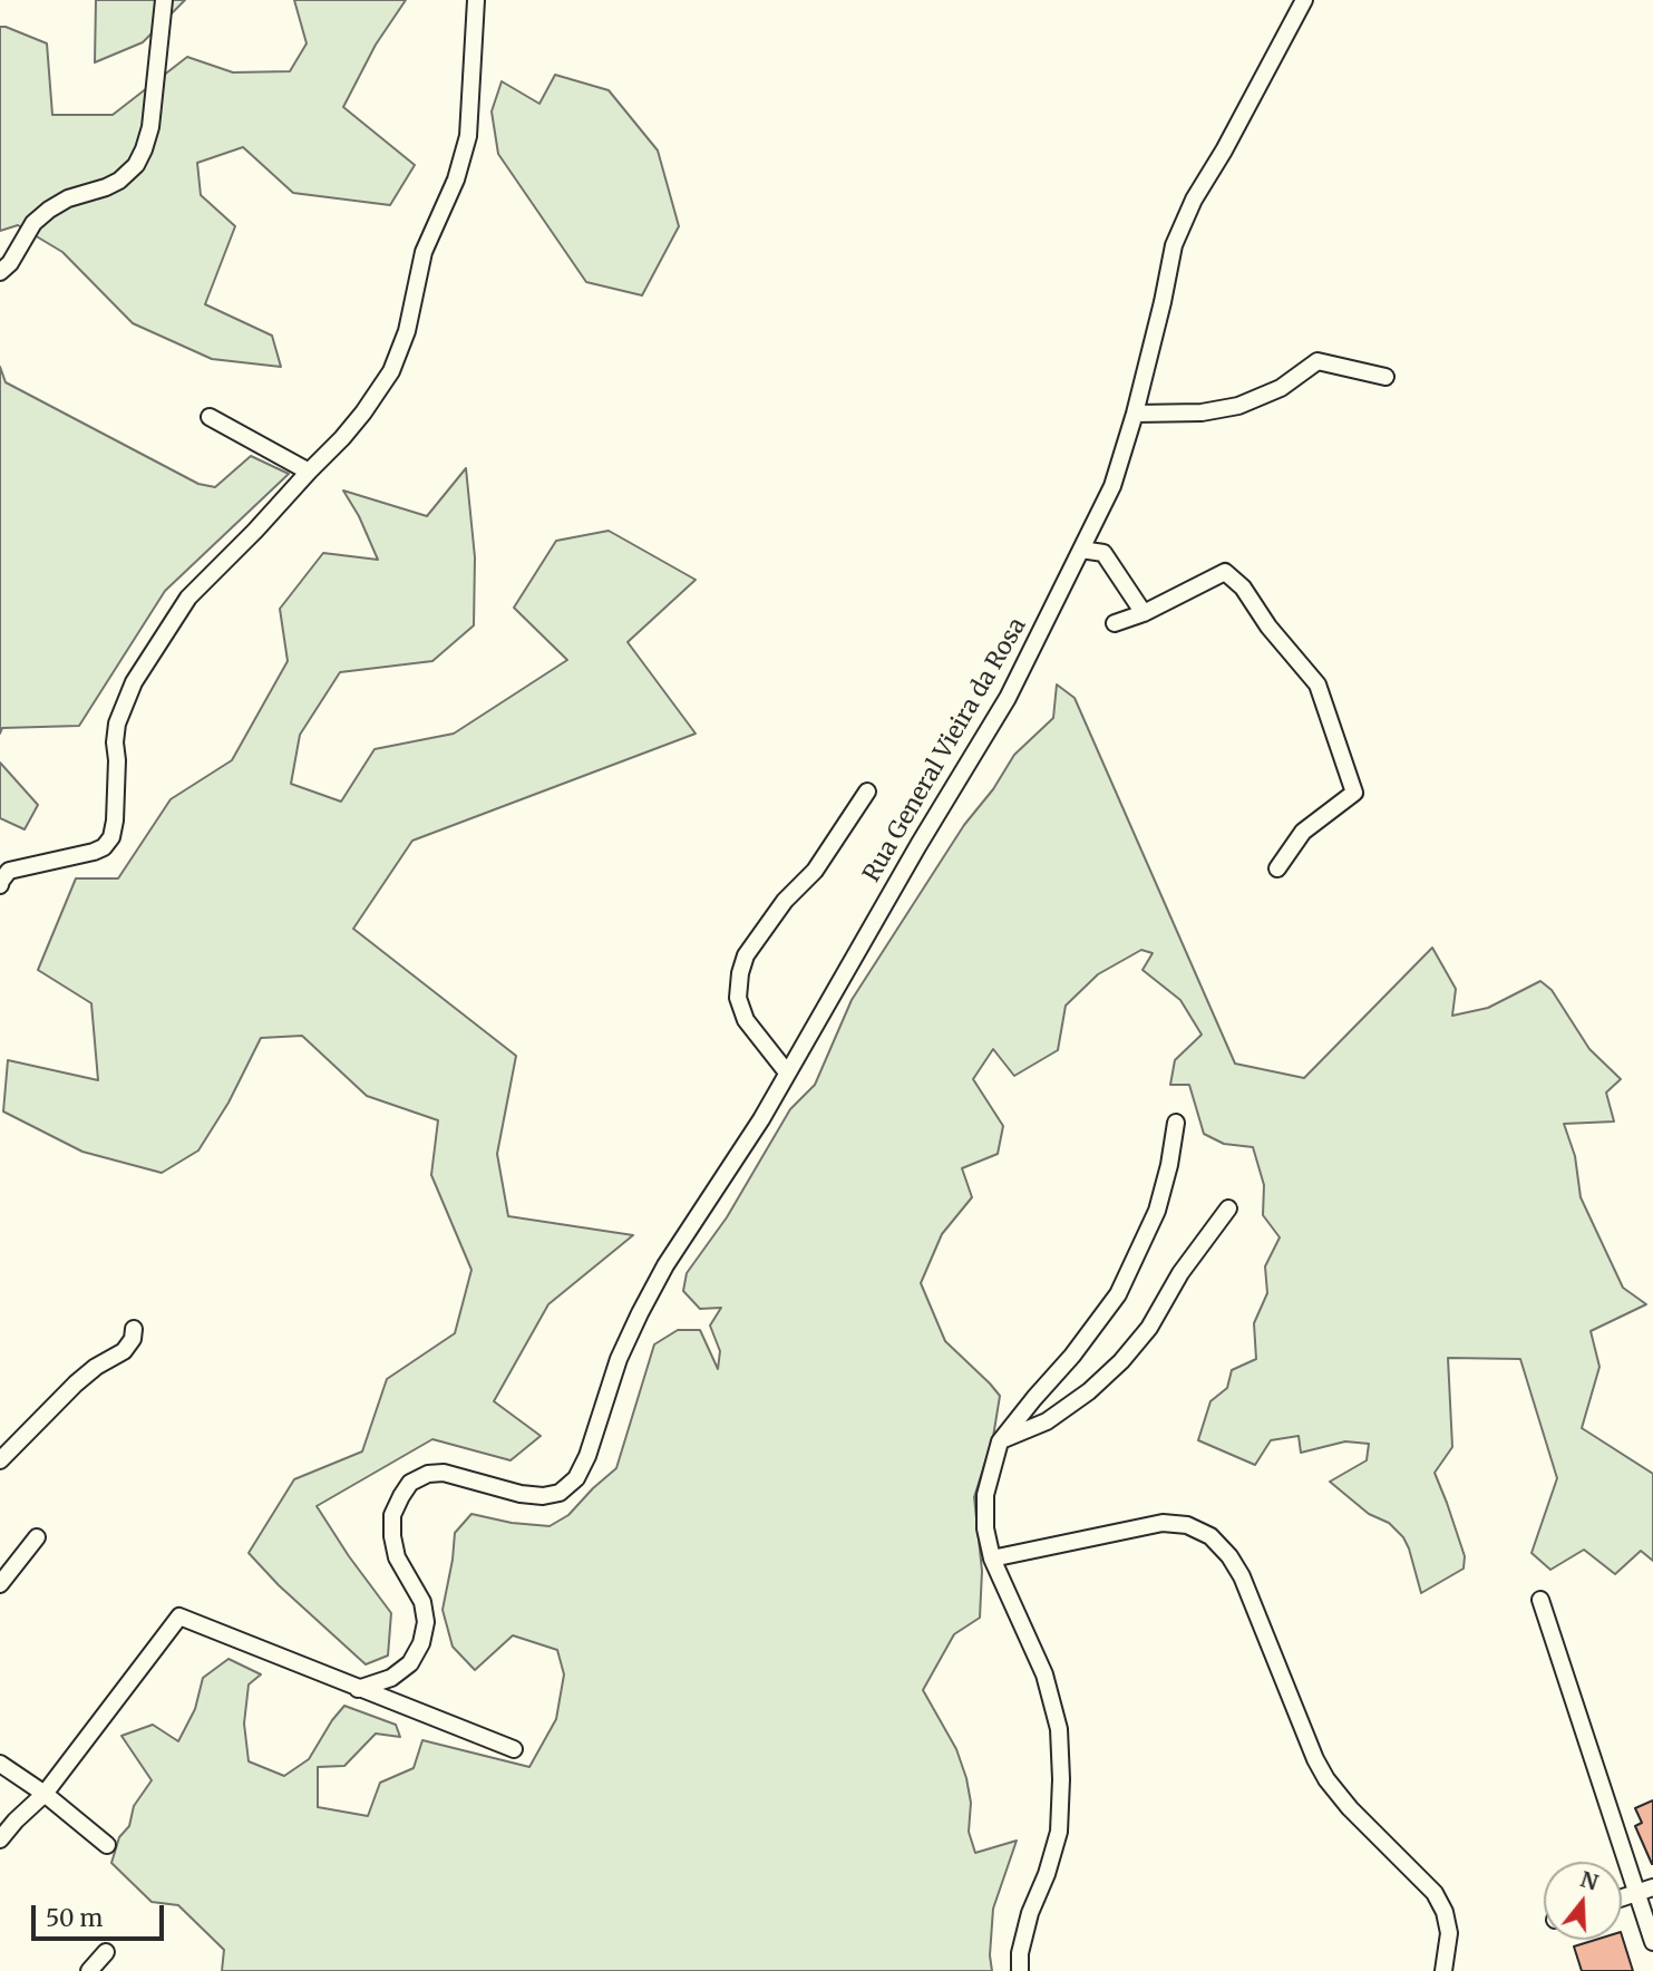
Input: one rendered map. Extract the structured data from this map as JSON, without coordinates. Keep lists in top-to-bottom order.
{
  "streets": {
    "street": ["Rua General Vieira da Rosa"]
  },
  "scale_bar": "50 m",
  "north": "top"
}
